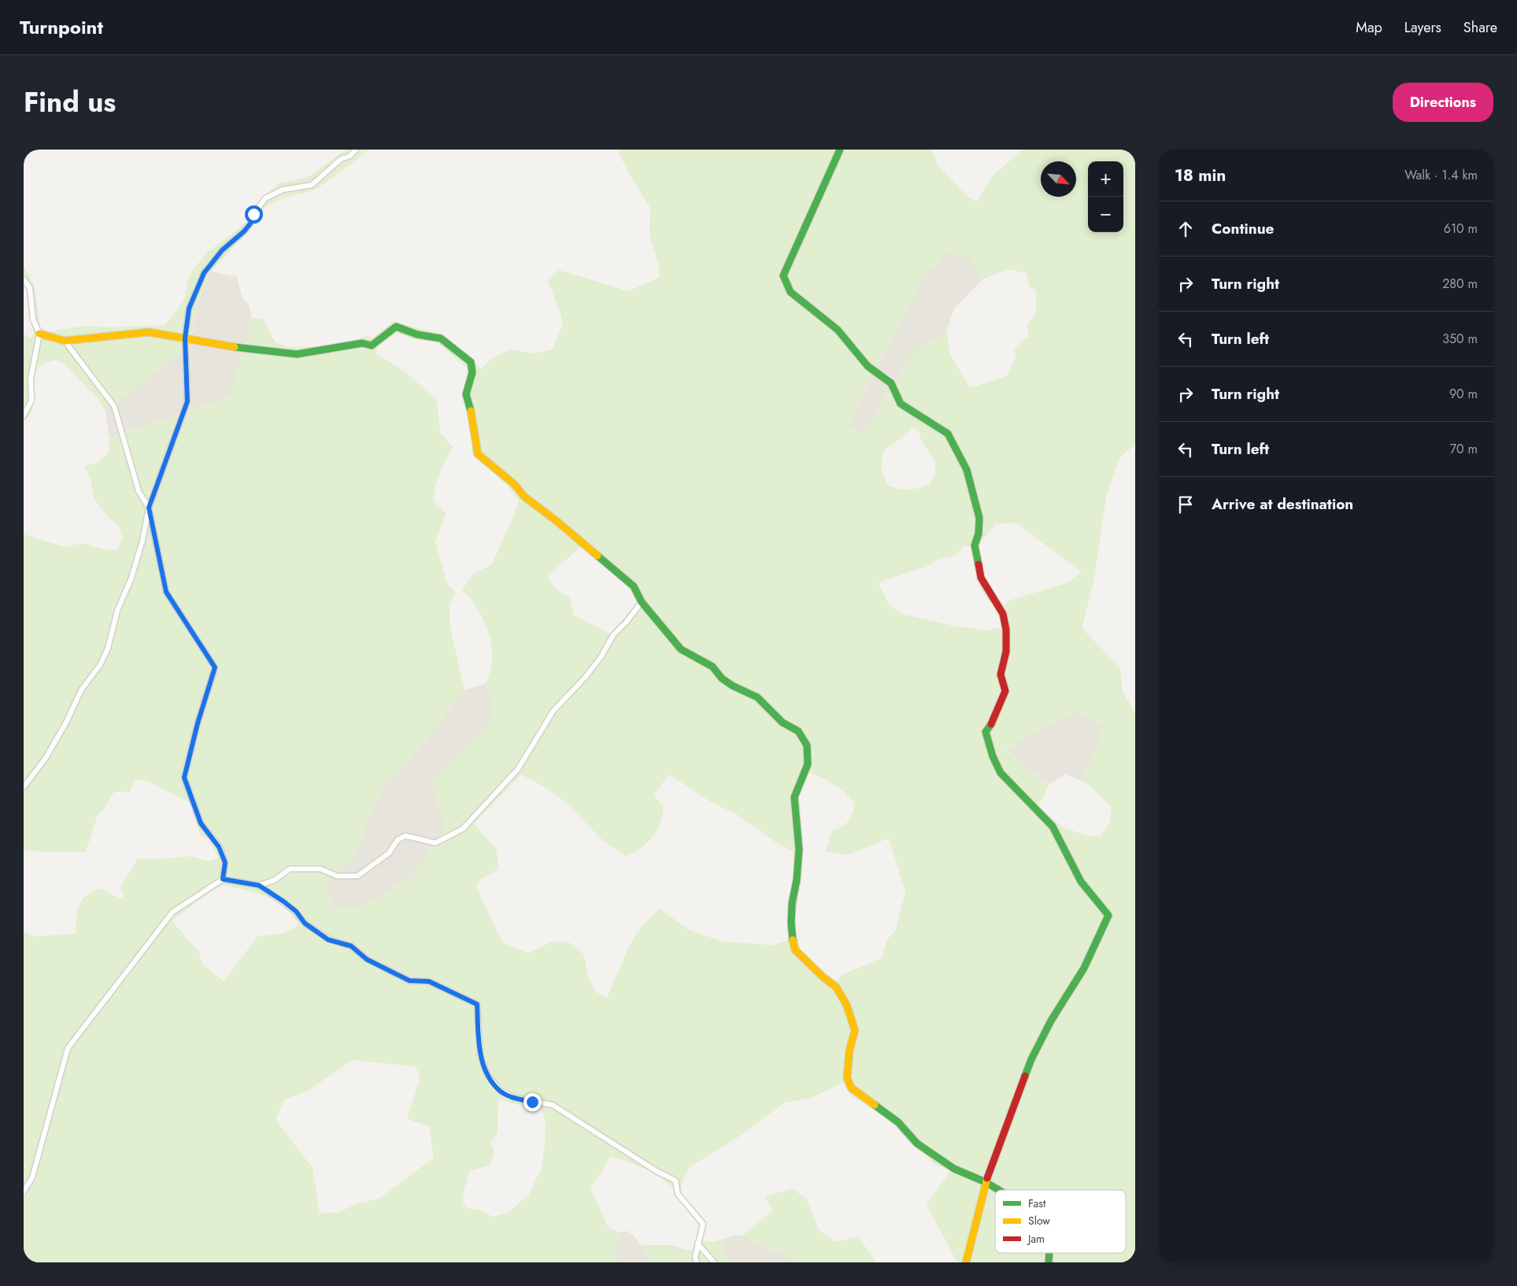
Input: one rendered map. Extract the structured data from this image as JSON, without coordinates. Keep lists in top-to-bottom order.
{
  "legend": ["Fast", "Slow", "Jam"],
  "north": "bottom right",
  "page": {
    "header": "Turnpoint",
    "nav": ["Map", "Layers", "Share"],
    "title": "Find us",
    "buttons": "Directions",
    "heading": ["18 min", "Walk · 1.4 km"],
    "map_buttons": ["+", "−"],
    "list": [
      ["Continue", "610 m"],
      ["Turn right", "280 m"],
      ["Turn left", "350 m"],
      ["Turn right", "90 m"],
      ["Turn left", "70 m"],
      "Arrive at destination"
    ]
  }
}
